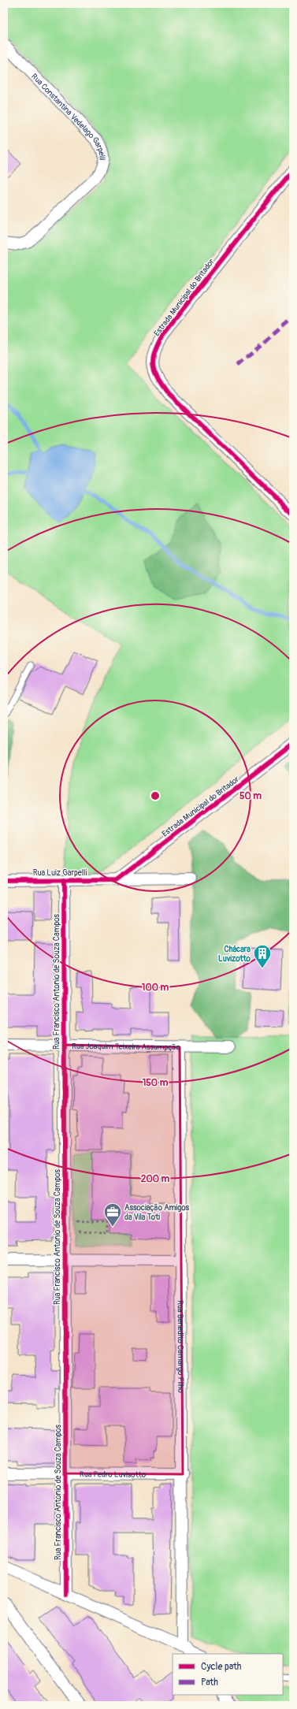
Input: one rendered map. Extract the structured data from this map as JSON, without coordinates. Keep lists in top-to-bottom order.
{
  "streets": {
    "street": [
      "Rua Constantina Vedelago Garpelli",
      "Estrada Municipal do Britador",
      "Rua Luiz Garpelli",
      "Rua Francisco Antonio de Souza Campos",
      "Rua Joaquim Teixeira Assumpção",
      "Rua Benedito Camargo Filho",
      "Rua Pedro Luvisotto"
    ]
  },
  "crossings": [
    ["Estrada Municipal do Britador", "Rua Luiz Garpelli"],
    ["Rua Luiz Garpelli", "Rua Francisco Antonio de Souza Campos"],
    ["Rua Francisco Antonio de Souza Campos", "Rua Joaquim Teixeira Assumpção"],
    ["Rua Francisco Antonio de Souza Campos", "Rua Pedro Luvisotto"],
    ["Rua Joaquim Teixeira Assumpção", "Rua Benedito Camargo Filho"],
    ["Rua Benedito Camargo Filho", "Rua Pedro Luvisotto"]
  ],
  "places": {
    "building": ["Chácara Luvizotto"],
    "office": ["Associação Amigos da Vila Toti"]
  },
  "legend": ["Cycle path", "Path"],
  "rings": [
    "50 m",
    "100 m",
    "150 m",
    "200 m"
  ]
}
